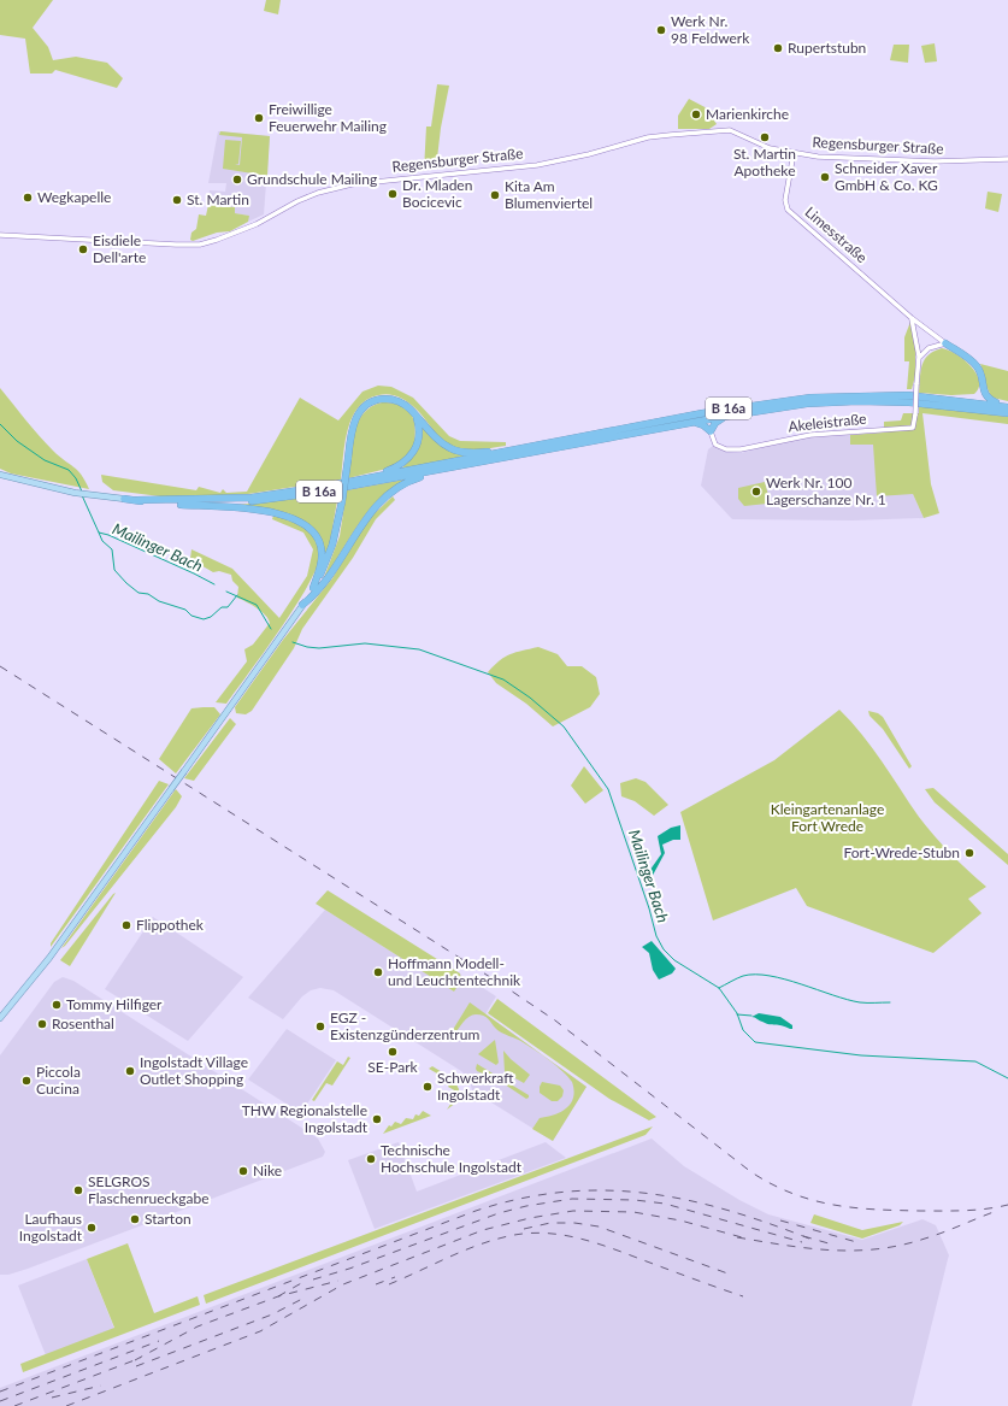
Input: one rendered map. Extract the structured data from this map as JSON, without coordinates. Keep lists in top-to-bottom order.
{
  "streets": {
    "highway": ["B 16a"],
    "street": ["Regensburger Straße", "Limesstraße", "Akeleistraße"]
  },
  "crossings": [
    ["Regensburger Straße", "Limesstraße"]
  ],
  "water": ["Mailinger Bach"],
  "parks": ["Kleingartenanlage Fort Wrede"],
  "places": [
    "Werk Nr. 98 Feldwerk",
    "Rupertstubn",
    "Marienkirche",
    "Freiwillige Feuerwehr Mailing",
    "St. Martin Apotheke",
    "Schneider Xaver GmbH & Co. KG",
    "Grundschule Mailing",
    "Dr. Mladen Bocicevic",
    "Kita Am Blumenviertel",
    "Wegkapelle",
    "St. Martin",
    "Eisdiele Dell'arte",
    "Werk Nr. 100 Lagerschanze Nr. 1",
    "Fort-Wrede-Stubn",
    "Flippothek",
    "Hoffmann Modell- und Leuchtentechnik",
    "Tommy Hilfiger",
    "Rosenthal",
    "EGZ - Existenzgünderzentrum",
    "SE-Park",
    "Ingolstadt Village Outlet Shopping",
    "Piccola Cucina",
    "Schwerkraft Ingolstadt",
    "THW Regionalstelle Ingolstadt",
    "Technische Hochschule Ingolstadt",
    "Nike",
    "SELGROS Flaschenrueckgabe",
    "Starton",
    "Laufhaus Ingolstadt"
  ]
}
